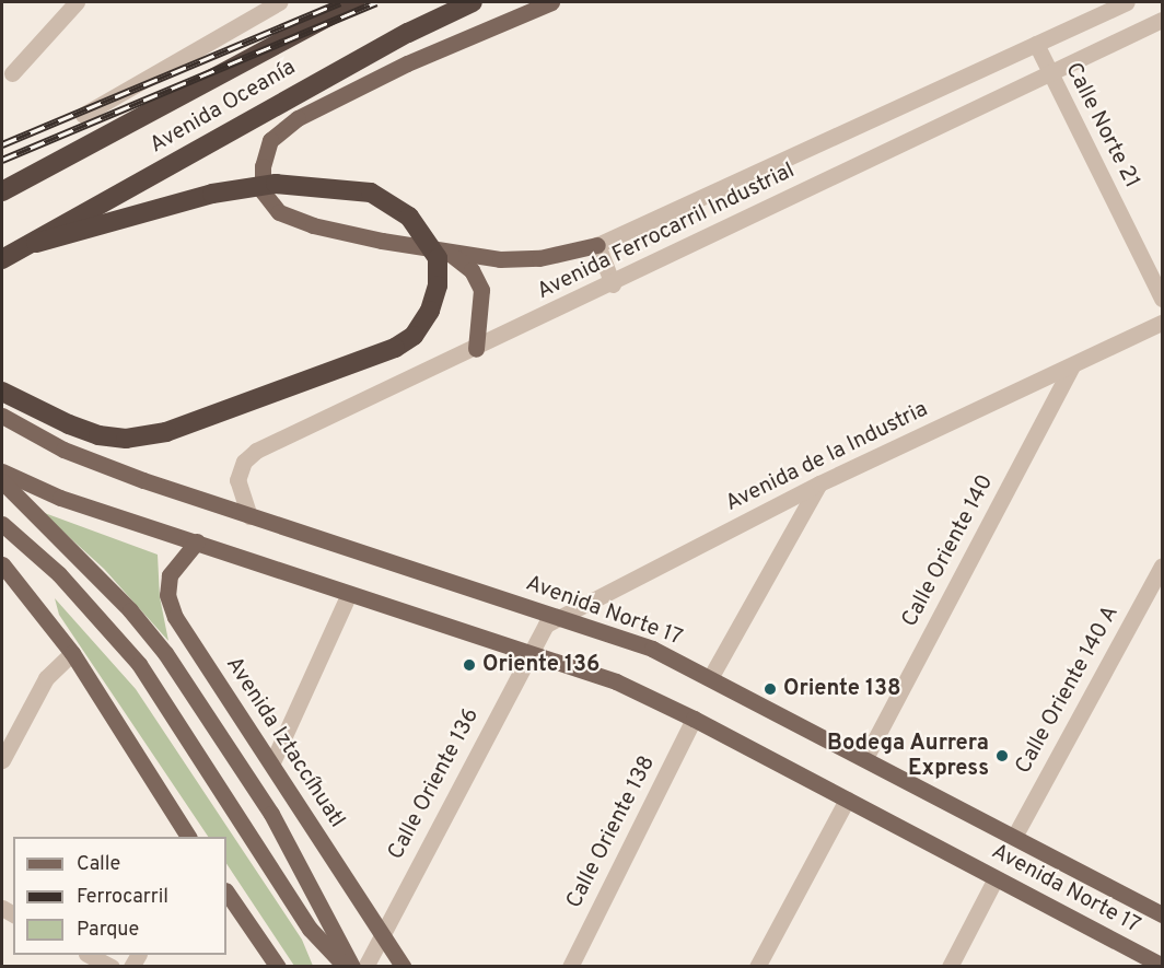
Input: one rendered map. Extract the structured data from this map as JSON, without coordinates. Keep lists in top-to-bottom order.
{
  "streets": {
    "highway": ["Avenida Oceanía"],
    "main road": ["Avenida Norte 17", "Avenida Iztaccíhuatl"],
    "street": [
      "Calle Norte 21",
      "Avenida Ferrocarril Industrial",
      "Avenida de la Industria",
      "Calle Oriente 140",
      "Calle Oriente 140 A",
      "Calle Oriente 136",
      "Calle Oriente 138"
    ]
  },
  "crossings": [
    ["Calle Norte 21", "Avenida Ferrocarril Industrial"],
    ["Avenida Ferrocarril Industrial", "Avenida Norte 17"],
    ["Avenida de la Industria", "Calle Oriente 140"],
    ["Avenida de la Industria", "Avenida Norte 17"],
    ["Avenida de la Industria", "Calle Oriente 136"],
    ["Calle Oriente 140", "Avenida Norte 17"],
    ["Avenida Norte 17", "Calle Oriente 140 A"],
    ["Avenida Norte 17", "Avenida Iztaccíhuatl"],
    ["Avenida Norte 17", "Calle Oriente 136"],
    ["Avenida Norte 17", "Calle Oriente 138"],
    ["Avenida Iztaccíhuatl", "Calle Oriente 136"]
  ],
  "places": ["Oriente 136", "Oriente 138", "Bodega Aurrera Express"],
  "legend": ["Calle", "Ferrocarril", "Parque"]
}
